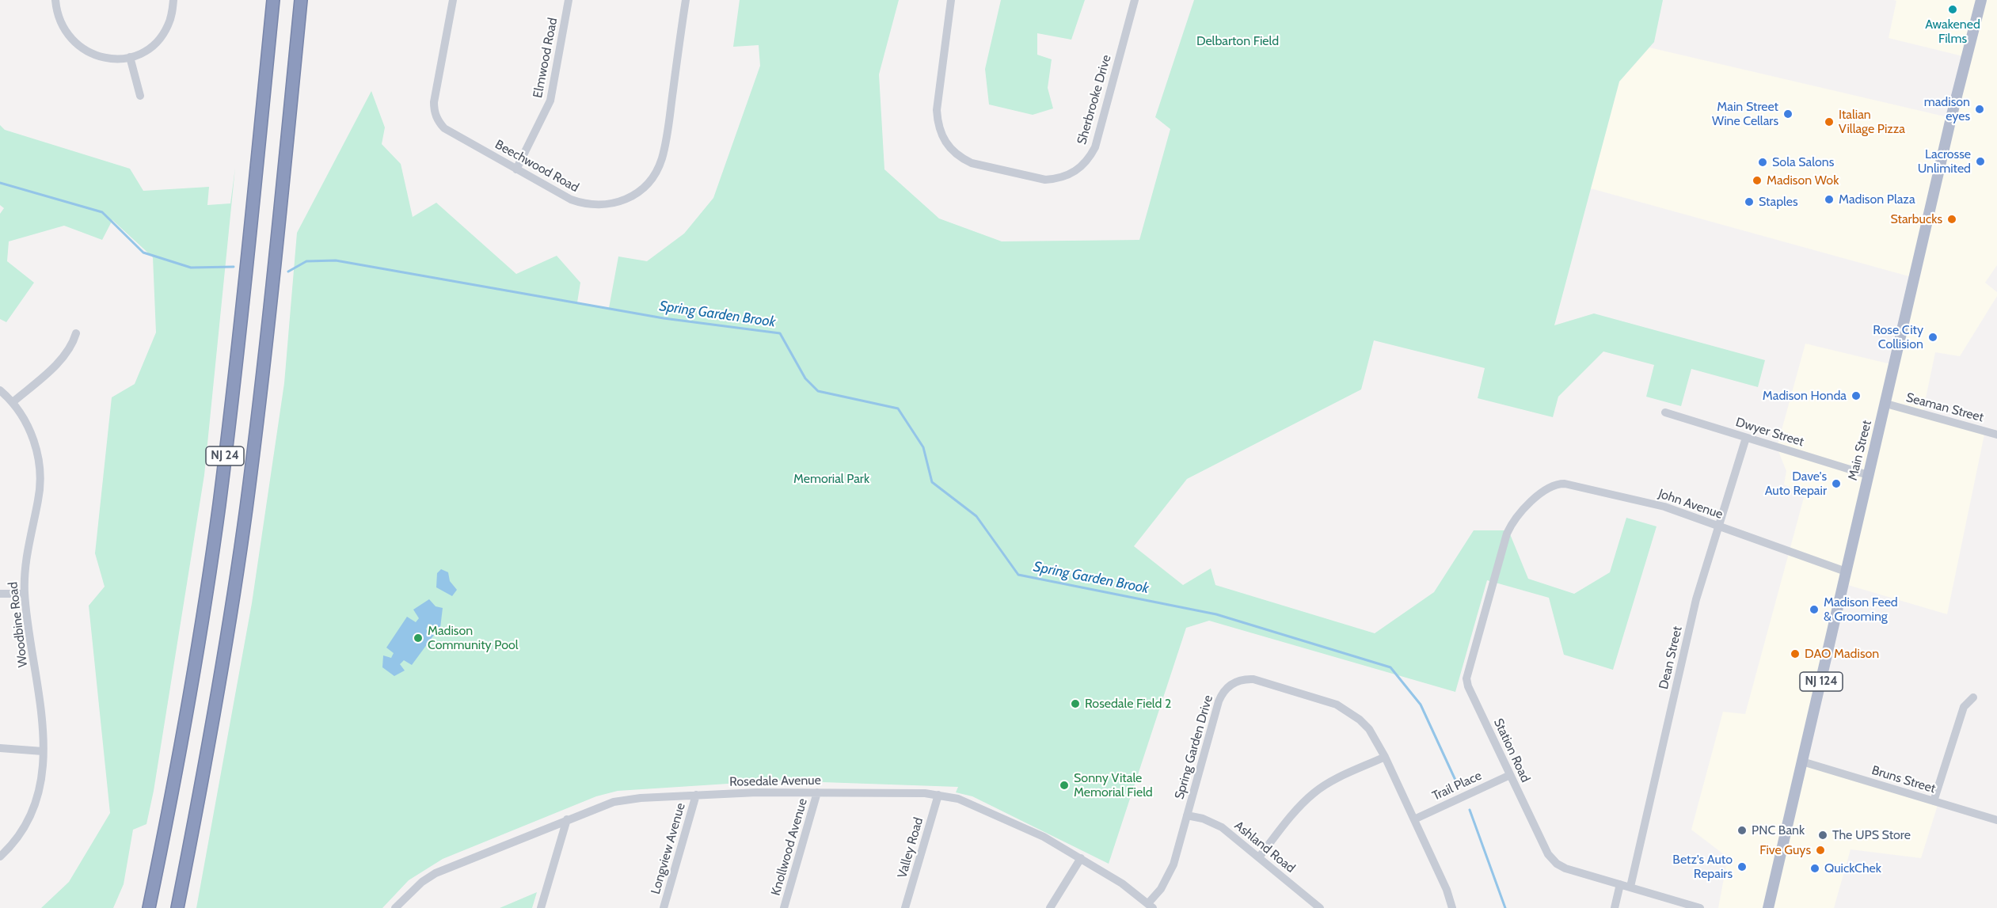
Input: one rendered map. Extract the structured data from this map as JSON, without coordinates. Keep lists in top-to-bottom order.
{
  "streets": {
    "highway": ["NJ 24"],
    "main road": ["Main Street", "NJ 124"],
    "street": [
      "Elmwood Road",
      "Sherbrooke Drive",
      "Beechwood Road",
      "Seaman Street",
      "Dwyer Street",
      "John Avenue",
      "Woodbine Road",
      "Dean Street",
      "Spring Garden Drive",
      "Station Road",
      "Bruns Street",
      "Rosedale Avenue",
      "Trail Place",
      "Knollwood Avenue",
      "Ashland Road",
      "Valley Road",
      "Longview Avenue"
    ]
  },
  "crossings": [
    ["Elmwood Road", "Beechwood Road"],
    ["Seaman Street", "Main Street"],
    ["Dwyer Street", "Main Street"],
    ["Dwyer Street", "Dean Street"],
    ["Main Street", "John Avenue"],
    ["Main Street", "Bruns Street"],
    ["John Avenue", "Dean Street"],
    ["John Avenue", "Station Road"],
    ["Dean Street", "Station Road"],
    ["Spring Garden Drive", "Rosedale Avenue"],
    ["Spring Garden Drive", "Trail Place"],
    ["Spring Garden Drive", "Ashland Road"],
    ["Station Road", "Trail Place"],
    ["Rosedale Avenue", "Knollwood Avenue"],
    ["Rosedale Avenue", "Valley Road"],
    ["Rosedale Avenue", "Longview Avenue"]
  ],
  "water": ["Spring Garden Brook"],
  "parks": ["Delbarton Field", "Memorial Park"],
  "places": [
    "Awakened Films",
    "madison eyes",
    "Main Street Wine Cellars",
    "Italian Village Pizza",
    "Lacrosse Unlimited",
    "Sola Salons",
    "Madison Wok",
    "Madison Plaza",
    "Staples",
    "Starbucks",
    "Rose City Collision",
    "Madison Honda",
    "Dave's Auto Repair",
    "Madison Feed & Grooming",
    "Madison Community Pool",
    "DAO Madison",
    "Rosedale Field 2",
    "Sonny Vitale Memorial Field",
    "PNC Bank",
    "The UPS Store",
    "Five Guys",
    "Betz's Auto Repairs",
    "QuickChek"
  ]
}
